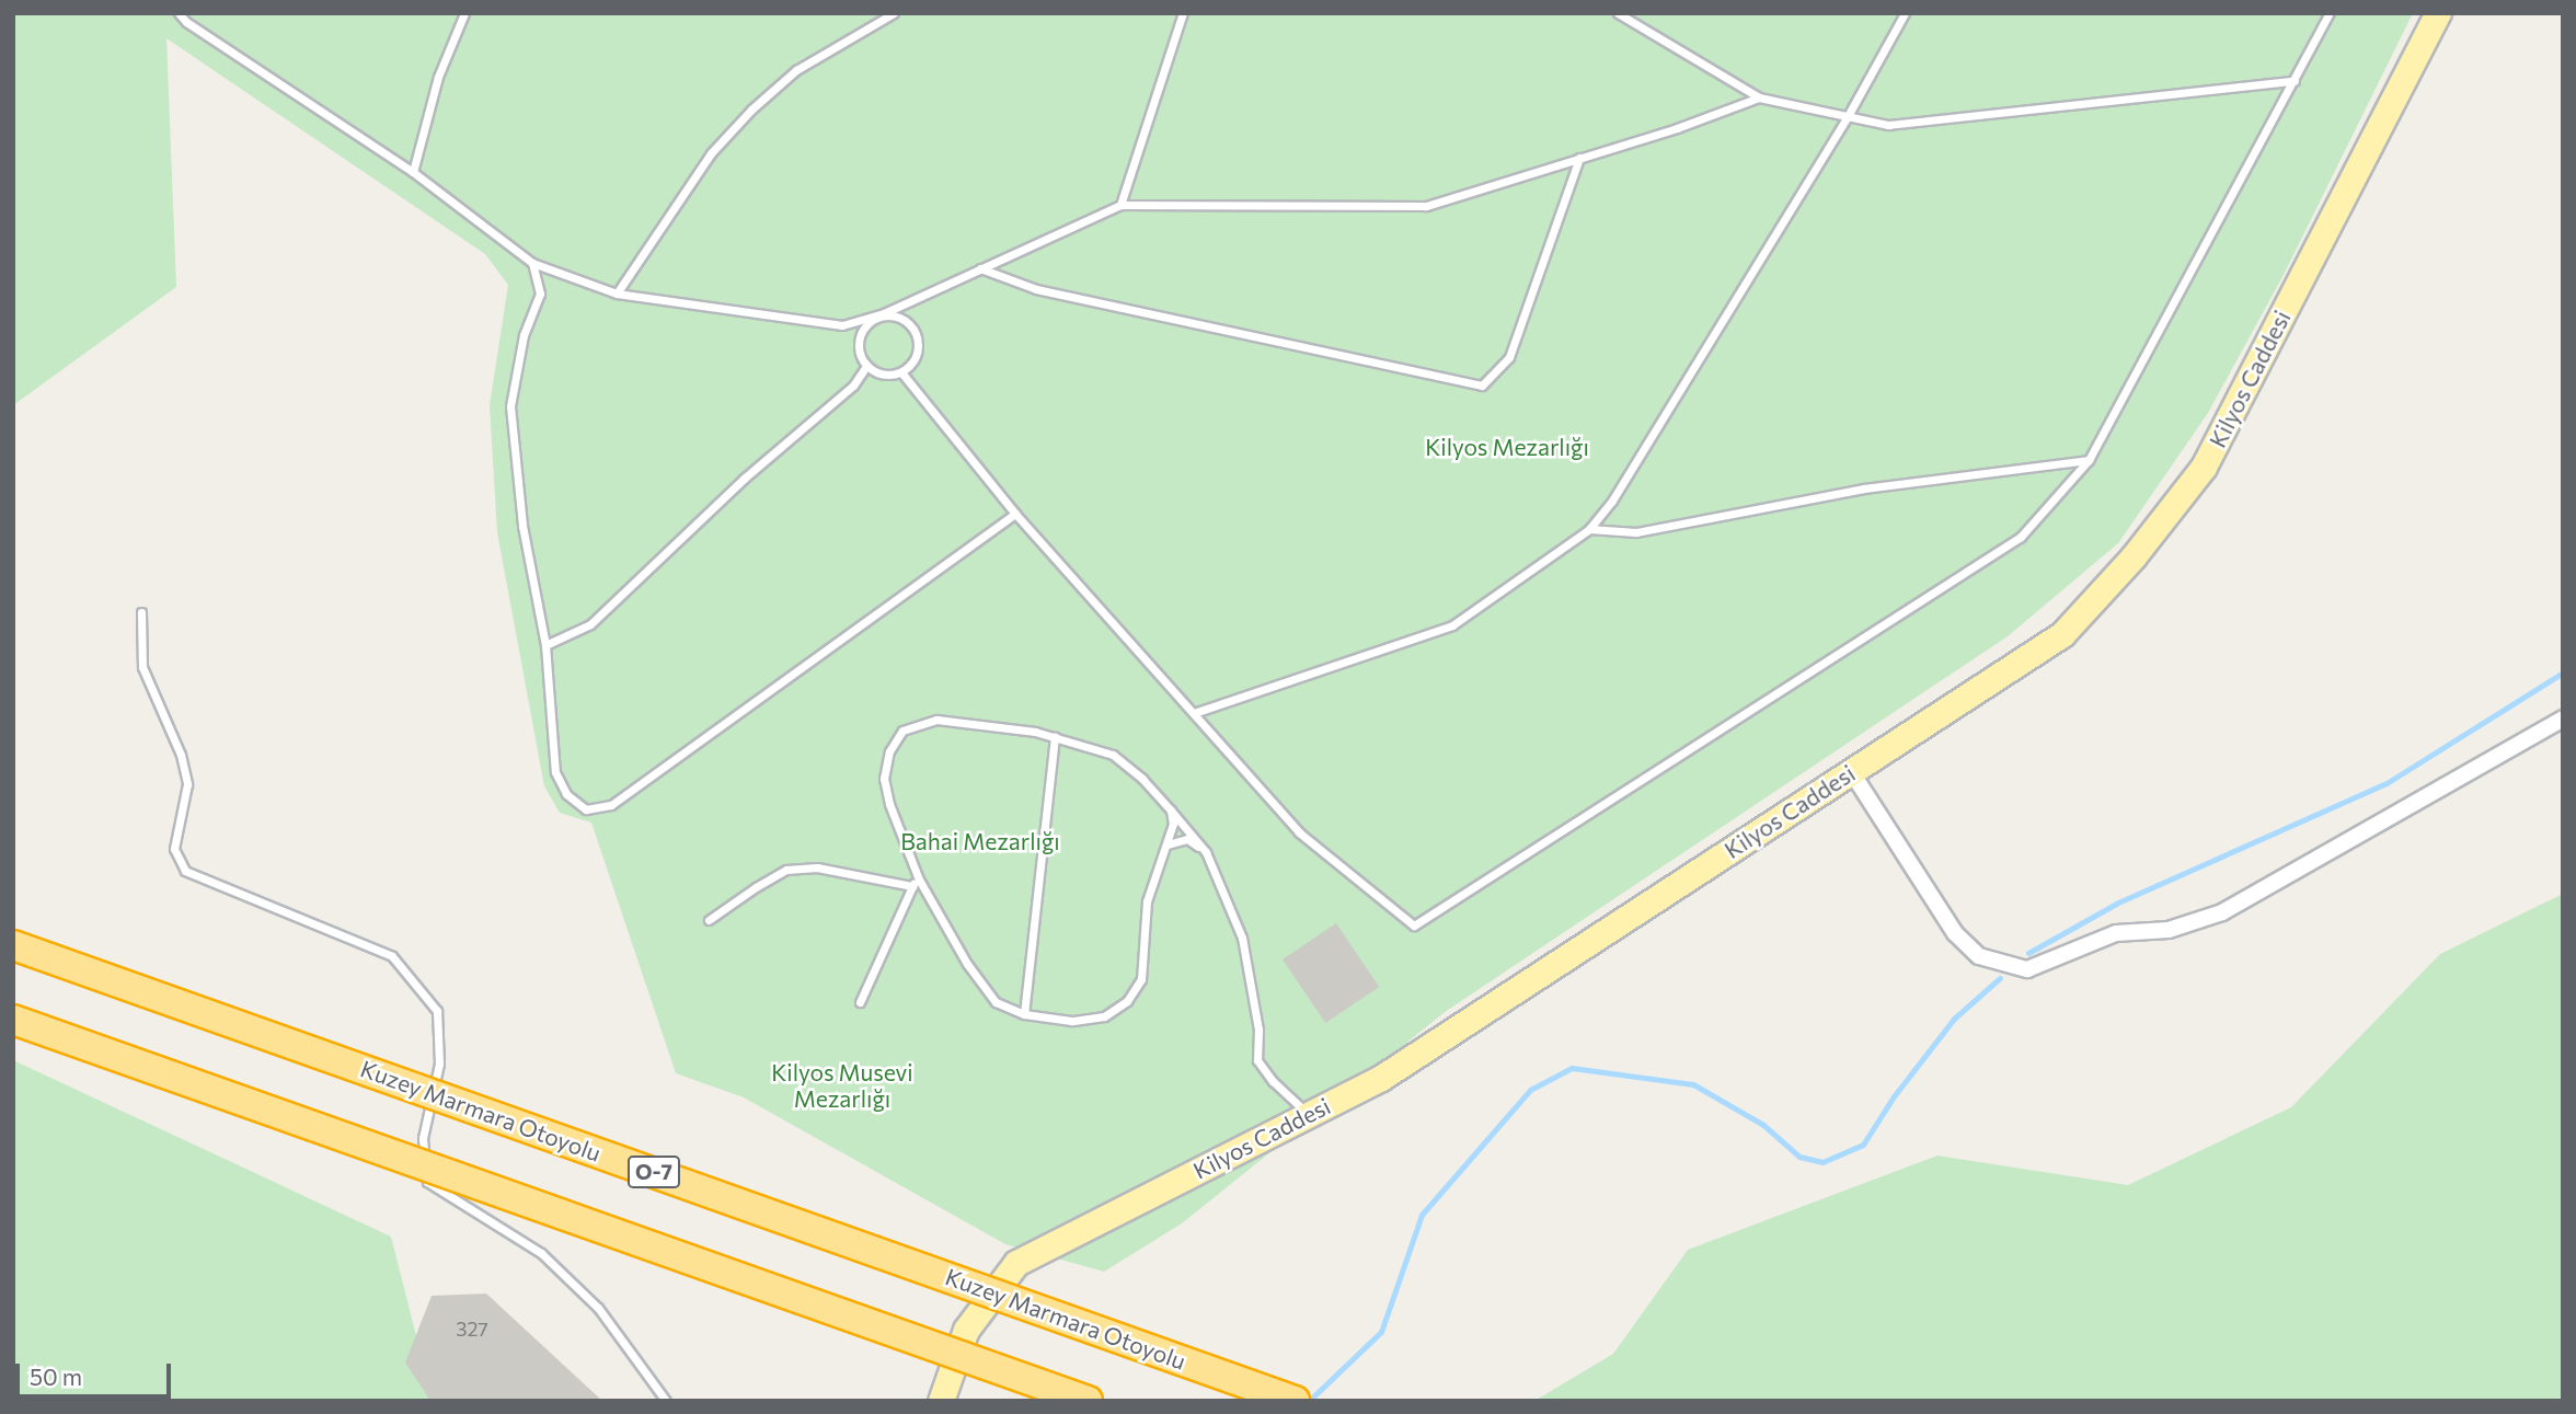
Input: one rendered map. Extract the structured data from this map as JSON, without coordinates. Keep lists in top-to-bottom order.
{
  "streets": {
    "highway": ["Kuzey Marmara Otoyolu", "O-7"],
    "main road": ["Kilyos Caddesi"]
  },
  "parks": ["Kilyos Mezarlığı", "Bahai Mezarlığı", "Kilyos Musevi Mezarlığı"],
  "house_numbers": ["327"],
  "scale_bar": "50 m"
}
